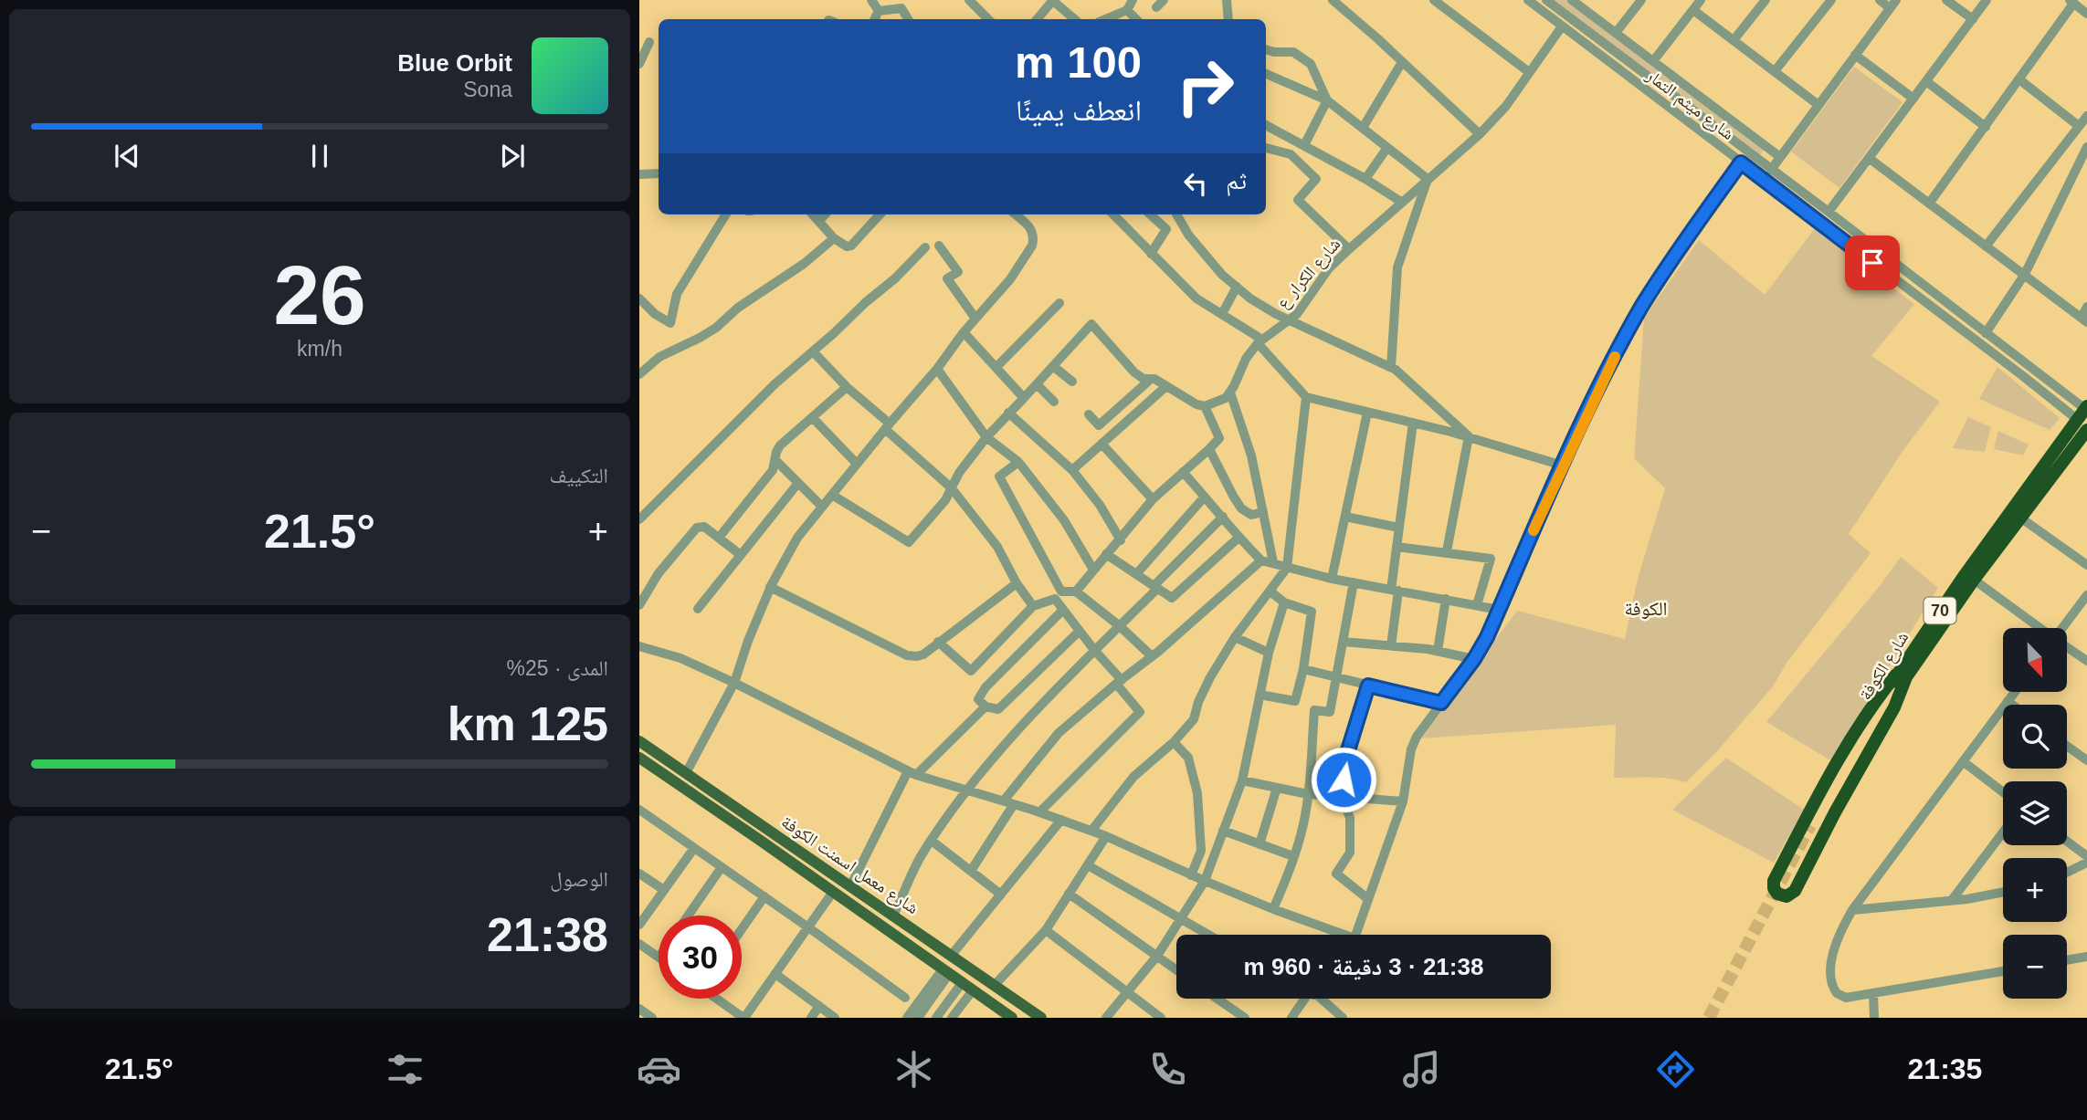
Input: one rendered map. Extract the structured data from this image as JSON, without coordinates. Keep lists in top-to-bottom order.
{
  "streets": {
    "highway": ["70", "شارع الكوفة"],
    "main road": ["شارع معمل اسمنت الكوفة"],
    "street": ["شارع ميثم التمار", "شارع الكرار ع"]
  },
  "crossings": [
    ["شارع ميثم التمار", "شارع الكرار ع"],
    ["شارع ميثم التمار", "شارع الكوفة"]
  ],
  "districts": ["الكوفة"],
  "north": "bottom right",
  "page": {
    "turn": ["100 m", "انعطف يمينًا"],
    "song": ["Blue Orbit", "Sona"],
    "then": "ثم",
    "tile": [
      ["26", "km/h"],
      "التكييف",
      ["المدى · 25%", "125 km"],
      ["الوصول", "21:38"]
    ],
    "heat": ["−", "21.5°", "+"],
    "map_buttons": ["+", "−"],
    "limit": "30",
    "trip": "21:38 · 3 دقيقة · 960 m",
    "tabs": ["21:35", "21.5°"]
  }
}
